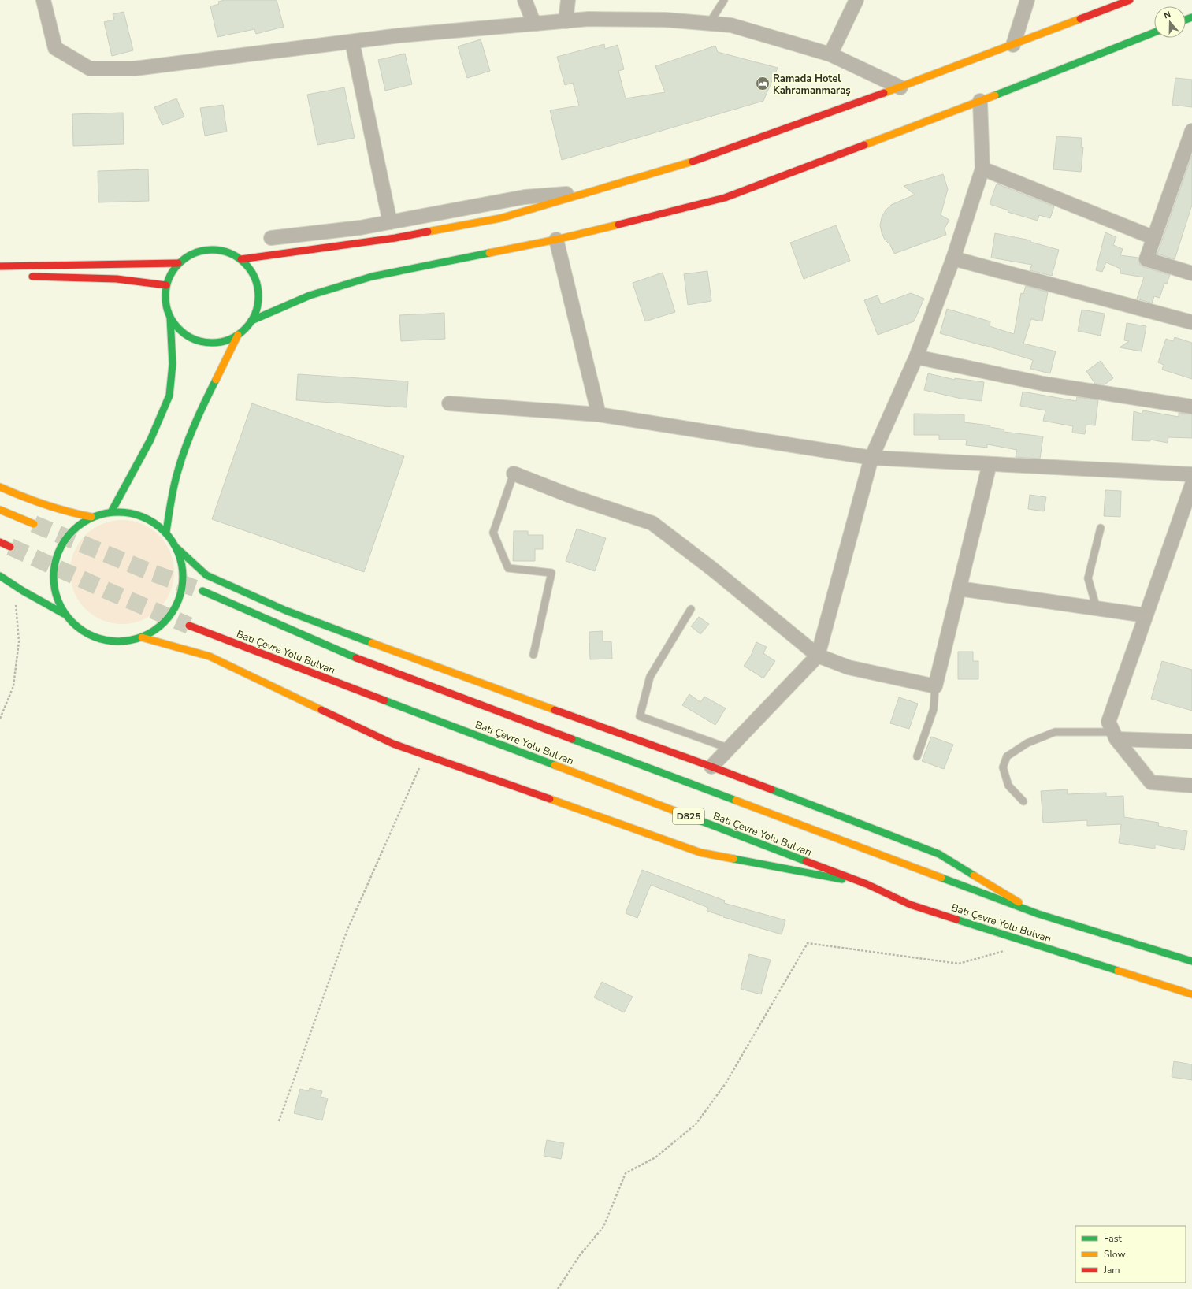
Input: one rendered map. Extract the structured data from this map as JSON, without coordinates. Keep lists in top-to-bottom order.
{
  "streets": {
    "main road": ["Batı Çevre Yolu Bulvarı", "D825"]
  },
  "places": {
    "hotel": ["Ramada Hotel Kahramanmaraş"]
  },
  "legend": ["Fast", "Slow", "Jam"],
  "north": "top"
}
